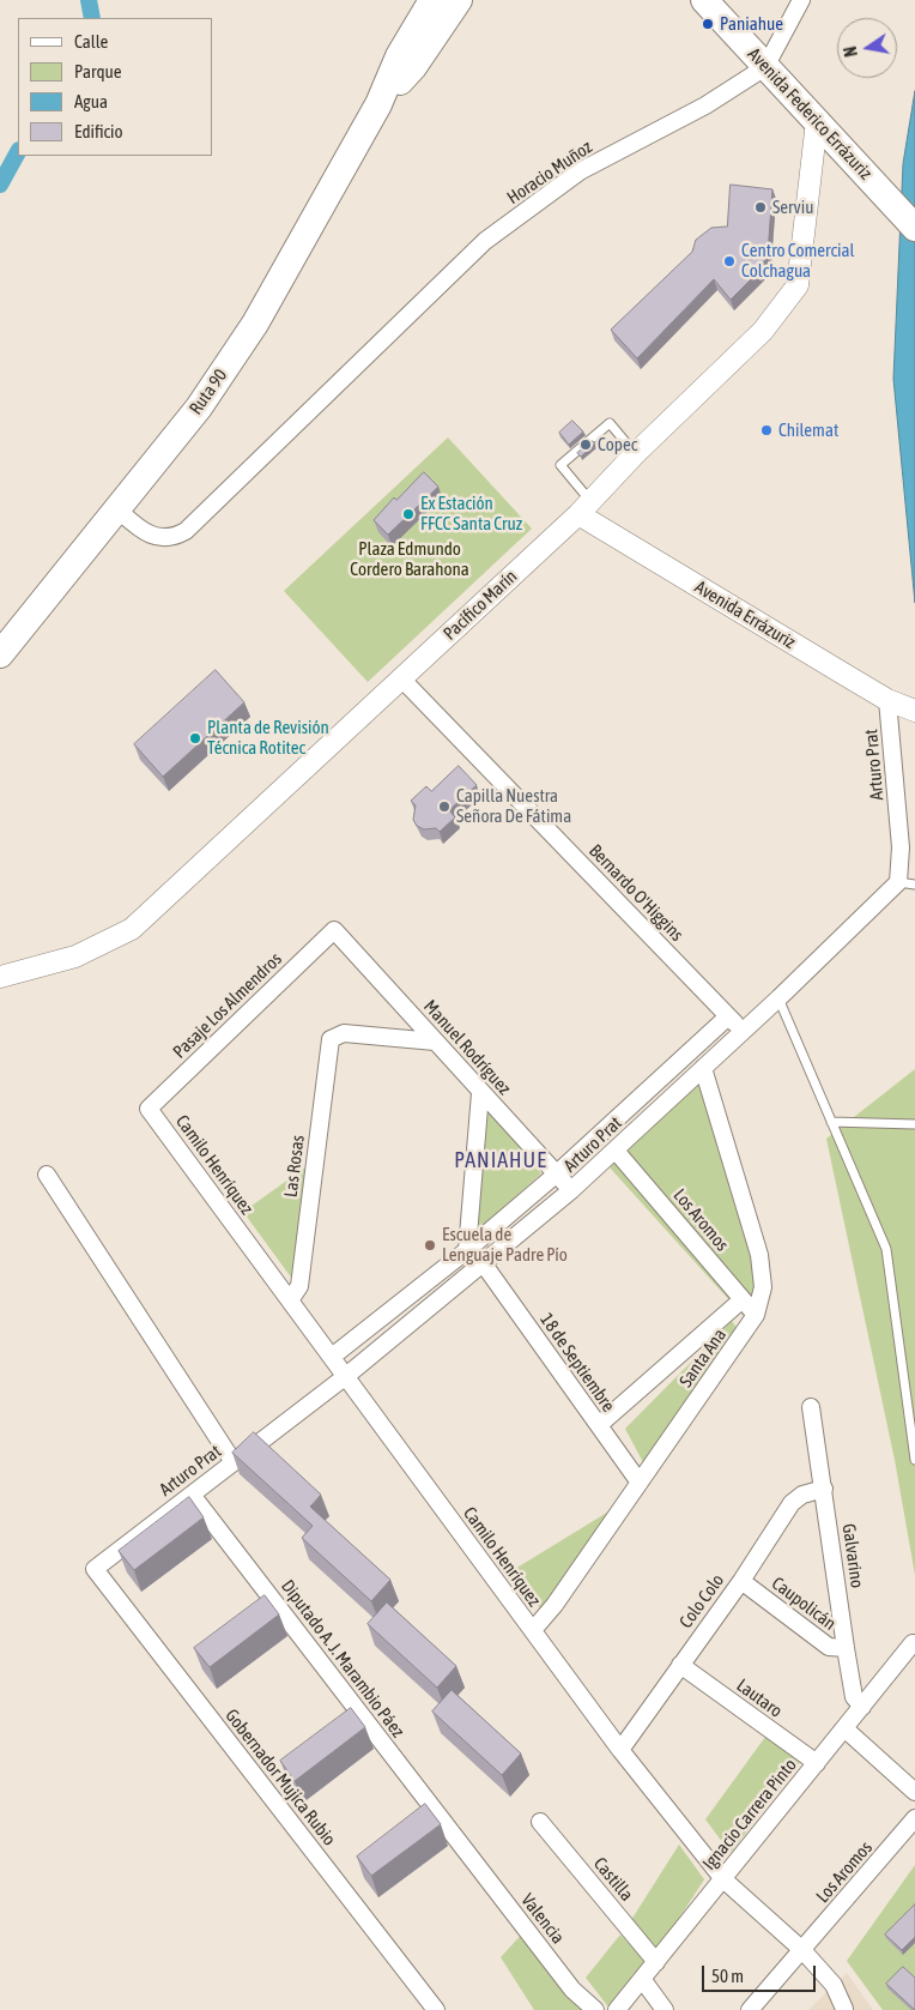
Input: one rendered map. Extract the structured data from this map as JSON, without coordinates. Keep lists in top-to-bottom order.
{
  "streets": {
    "main road": ["Avenida Federico Errázuriz", "Ruta 90"],
    "street": [
      "Horacio Muñoz",
      "Pacífico Marín",
      "Avenida Errázuriz",
      "Arturo Prat",
      "Bernardo O'Higgins",
      "Pasaje Los Almendros",
      "Manuel Rodríguez",
      "Camilo Henríquez",
      "Las Rosas",
      "Los Aromos",
      "Santa Ana",
      "18 de Septiembre",
      "Galvarino",
      "Colo Colo",
      "Caupolicán",
      "Diputado A. J. Marambio Páez",
      "Lautaro",
      "Gobernador Mujica Rubio",
      "Ignacio Carrera Pinto",
      "Castilla",
      "Valencia"
    ]
  },
  "crossings": [
    ["Avenida Federico Errázuriz", "Horacio Muñoz"],
    ["Avenida Federico Errázuriz", "Pacífico Marín"],
    ["Horacio Muñoz", "Ruta 90"],
    ["Pacífico Marín", "Avenida Errázuriz"],
    ["Pacífico Marín", "Bernardo O'Higgins"],
    ["Avenida Errázuriz", "Arturo Prat"],
    ["Arturo Prat", "Bernardo O'Higgins"],
    ["Arturo Prat", "Manuel Rodríguez"],
    ["Arturo Prat", "Camilo Henríquez"],
    ["Arturo Prat", "Los Aromos"],
    ["Arturo Prat", "Santa Ana"],
    ["Arturo Prat", "18 de Septiembre"],
    ["Arturo Prat", "Diputado A. J. Marambio Páez"],
    ["Arturo Prat", "Gobernador Mujica Rubio"],
    ["Pasaje Los Almendros", "Manuel Rodríguez"],
    ["Pasaje Los Almendros", "Camilo Henríquez"],
    ["Manuel Rodríguez", "Las Rosas"],
    ["Camilo Henríquez", "Las Rosas"],
    ["Camilo Henríquez", "Los Aromos"],
    ["Camilo Henríquez", "Santa Ana"],
    ["Camilo Henríquez", "Colo Colo"],
    ["Camilo Henríquez", "Ignacio Carrera Pinto"],
    ["Los Aromos", "Santa Ana"],
    ["Santa Ana", "18 de Septiembre"],
    ["Galvarino", "Colo Colo"],
    ["Galvarino", "Caupolicán"],
    ["Galvarino", "Ignacio Carrera Pinto"],
    ["Colo Colo", "Caupolicán"],
    ["Colo Colo", "Lautaro"],
    ["Diputado A. J. Marambio Páez", "Valencia"],
    ["Lautaro", "Ignacio Carrera Pinto"],
    ["Ignacio Carrera Pinto", "Castilla"]
  ],
  "districts": ["PANIAHUE"],
  "parks": ["Plaza Edmundo Cordero Barahona"],
  "places": [
    "Paniahue",
    "Serviu",
    "Centro Comercial Colchagua",
    "Chilemat",
    "Copec",
    "Ex Estación FFCC Santa Cruz",
    "Planta de Revisión Técnica Rotitec",
    "Capilla Nuestra Señora De Fátima",
    "Escuela de Lenguaje Padre Pío"
  ],
  "legend": [
    "Calle",
    "Parque",
    "Agua",
    "Edificio"
  ],
  "scale_bar": "50 m",
  "north": "left"
}
